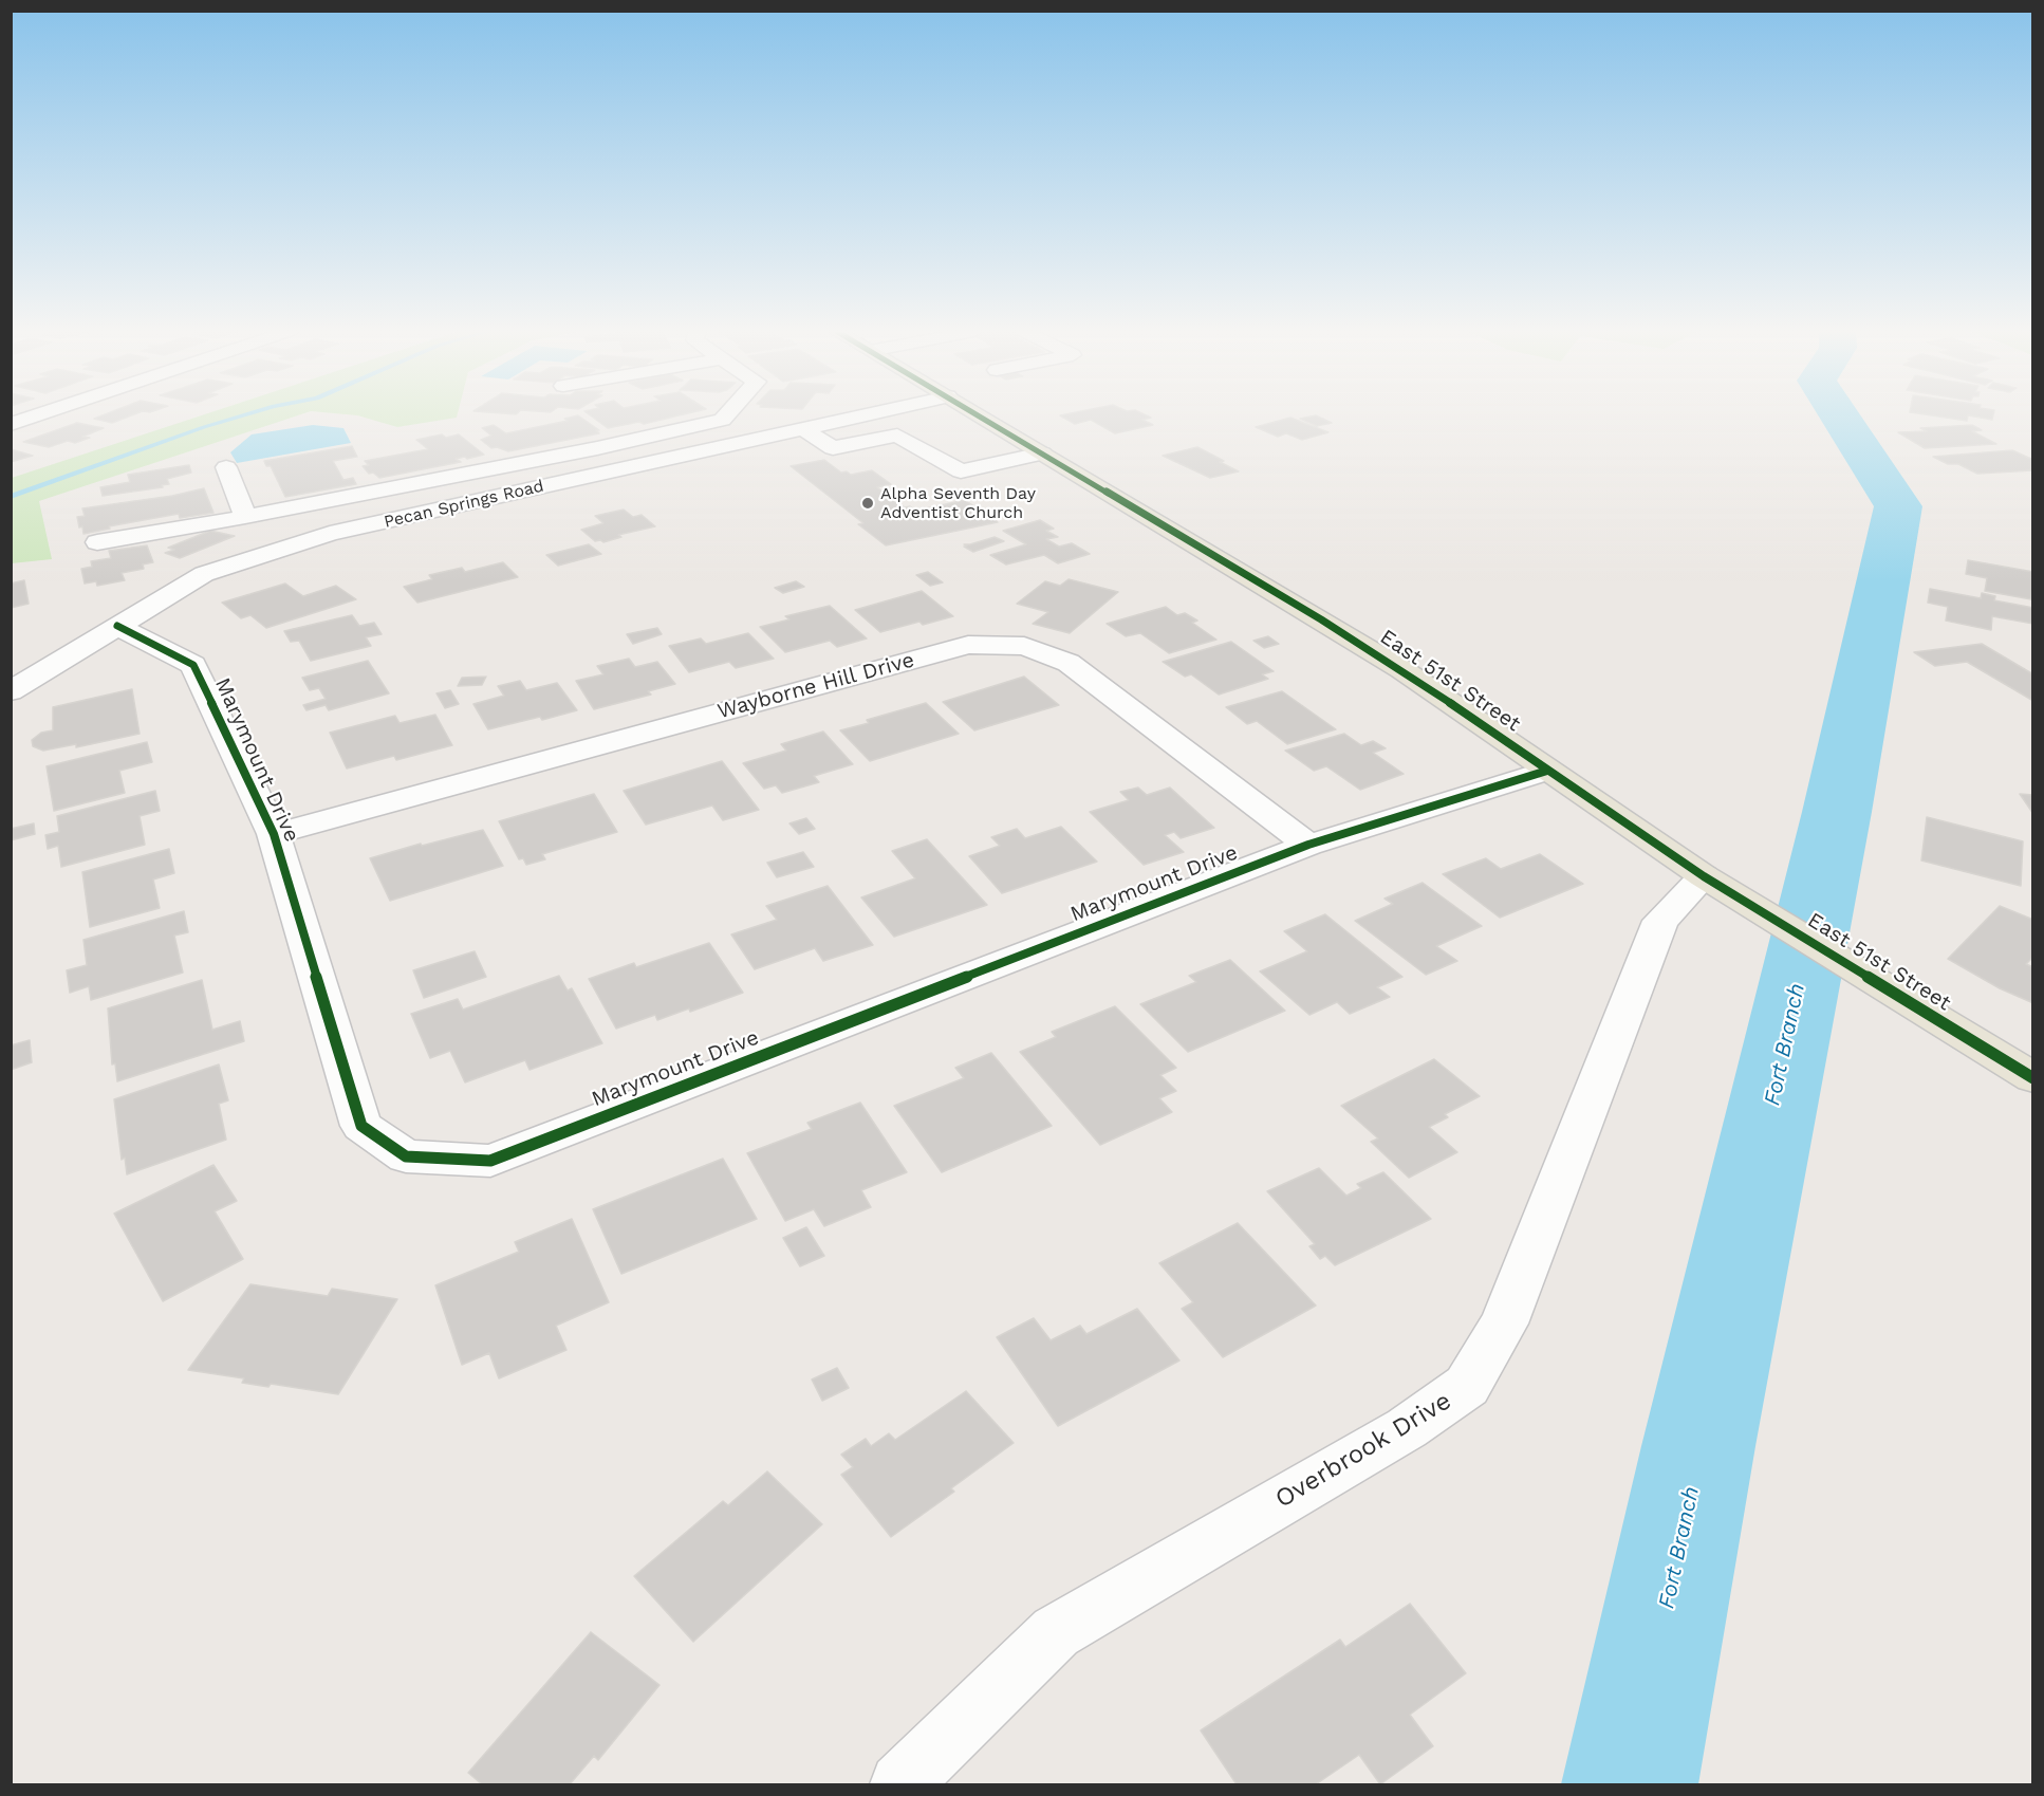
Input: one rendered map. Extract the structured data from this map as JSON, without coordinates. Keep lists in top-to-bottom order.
{
  "streets": {
    "main road": ["East 51st Street"],
    "street": [
      "Pecan Springs Road",
      "Wayborne Hill Drive",
      "Marymount Drive",
      "Overbrook Drive"
    ]
  },
  "crossings": [
    ["Pecan Springs Road", "Marymount Drive"],
    ["East 51st Street", "Marymount Drive"],
    ["East 51st Street", "Overbrook Drive"],
    ["Wayborne Hill Drive", "Marymount Drive"]
  ],
  "water": ["Fort Branch"],
  "places": ["Alpha Seventh Day Adventist Church"]
}
